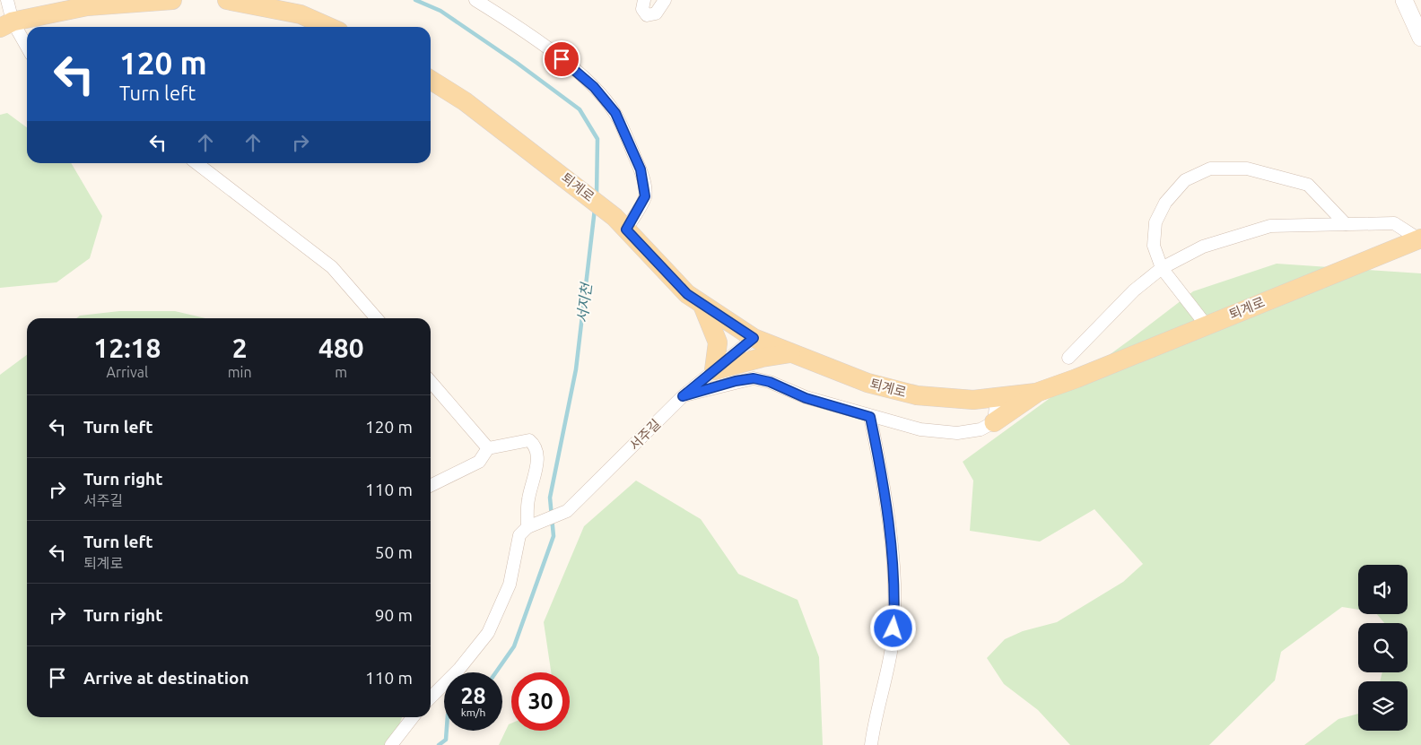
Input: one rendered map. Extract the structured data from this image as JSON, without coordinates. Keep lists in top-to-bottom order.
{
  "streets": {
    "main road": ["퇴계로"],
    "street": ["서주길"]
  },
  "crossings": [
    ["퇴계로", "서주길"]
  ],
  "water": ["서지천"],
  "page": {
    "turn": ["120 m", "Turn left"],
    "eta": [
      "12:18",
      "Arrival",
      "2",
      "min",
      "480",
      "m"
    ],
    "list": [
      {
        "name": "Turn left",
        "value": "120 m"
      },
      {
        "name": "Turn right",
        "note": "서주길",
        "value": "110 m"
      },
      {
        "name": "Turn left",
        "note": "퇴계로",
        "value": "50 m"
      },
      {
        "name": "Turn right",
        "value": "90 m"
      },
      {
        "name": "Arrive at destination",
        "value": "110 m"
      }
    ],
    "speed": "28 km/h",
    "limit": "30"
  }
}
